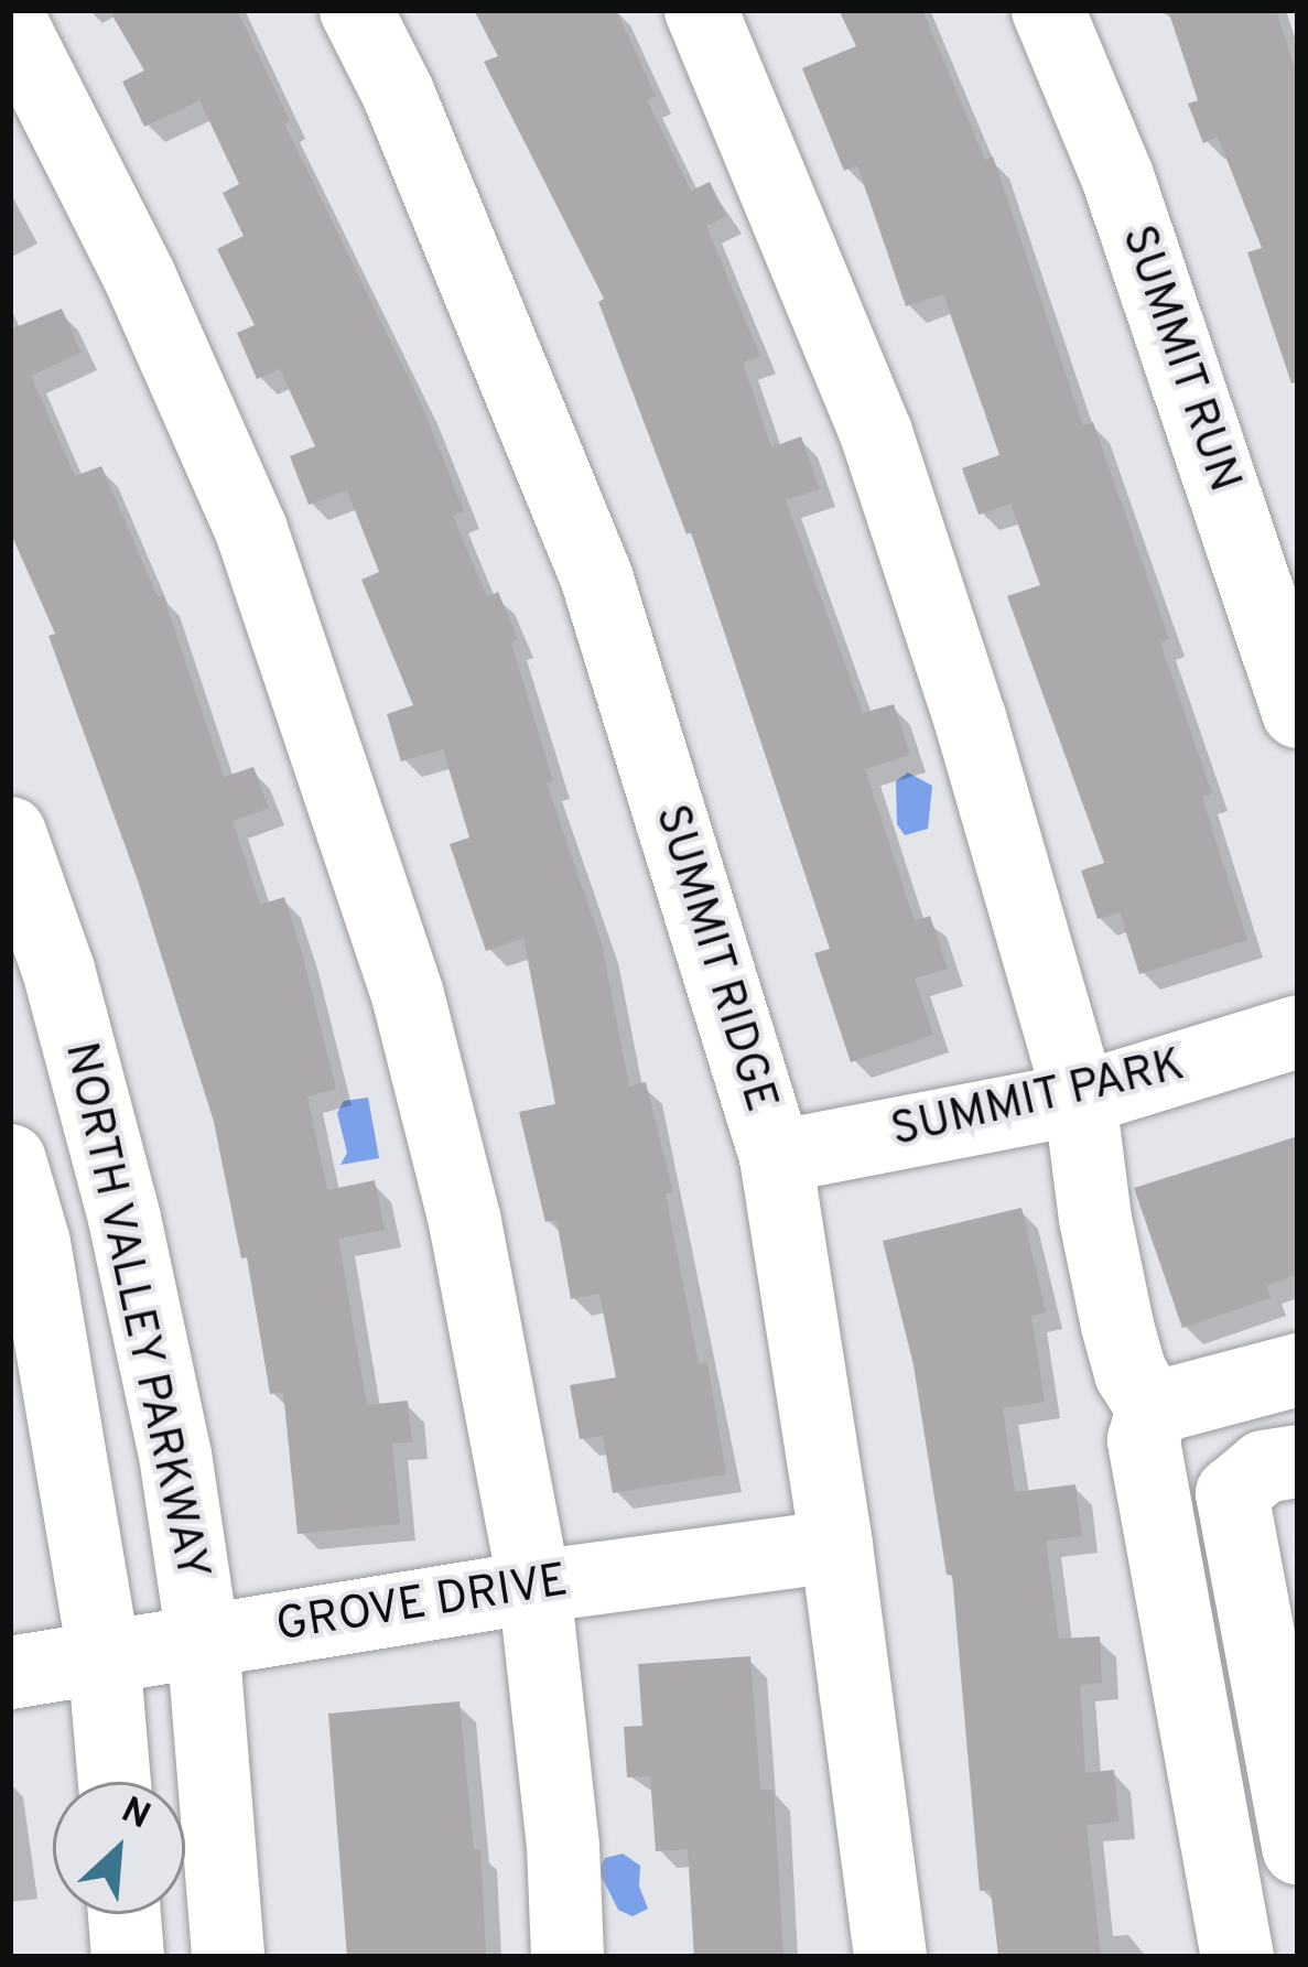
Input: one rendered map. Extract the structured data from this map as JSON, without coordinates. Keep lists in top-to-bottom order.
{
  "streets": {
    "street": [
      "SUMMIT RUN",
      "SUMMIT RIDGE",
      "SUMMIT PARK",
      "NORTH VALLEY PARKWAY",
      "GROVE DRIVE"
    ]
  },
  "crossings": [
    ["SUMMIT RIDGE", "SUMMIT PARK"],
    ["SUMMIT RIDGE", "GROVE DRIVE"],
    ["NORTH VALLEY PARKWAY", "GROVE DRIVE"]
  ],
  "north": "top right"
}
